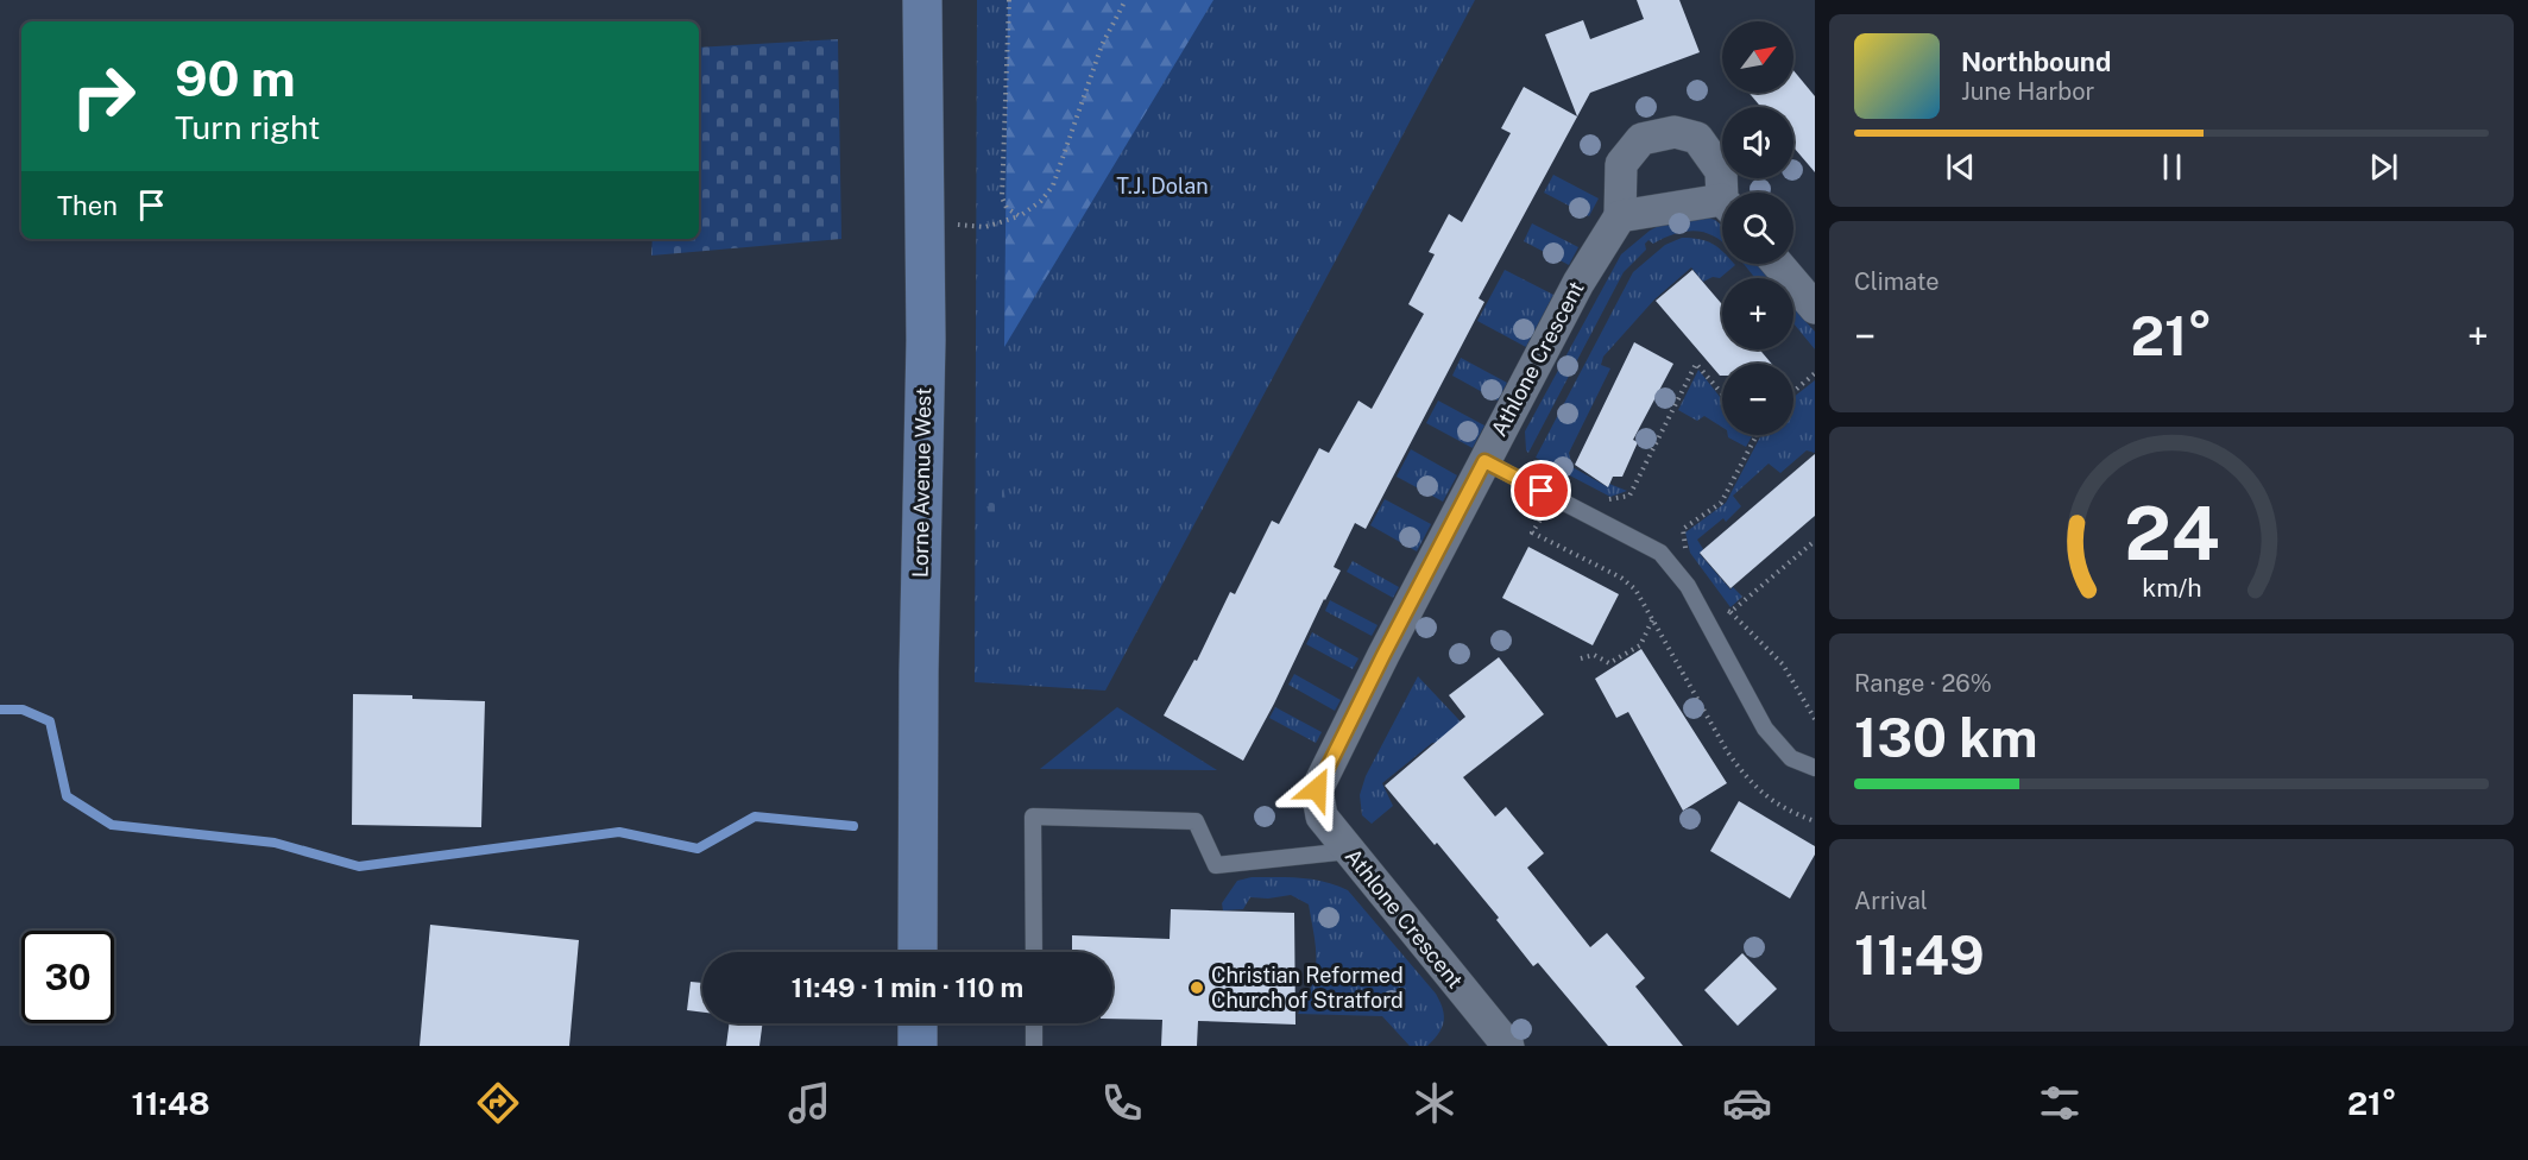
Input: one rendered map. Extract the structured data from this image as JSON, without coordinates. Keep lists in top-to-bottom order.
{
  "streets": {
    "main road": ["Lorne Avenue West"],
    "street": ["Athlone Crescent"]
  },
  "parks": ["T.J. Dolan"],
  "places": ["Christian Reformed Church of Stratford"],
  "north": "top right",
  "page": {
    "map_buttons": ["+", "−"],
    "turn": ["90 m", "Turn right"],
    "song": ["Northbound", "June Harbor"],
    "then": "Then",
    "tile": [
      "Climate",
      ["Range · 26%", "130 km"],
      ["Arrival", "11:49"]
    ],
    "heat": ["−", "21°", "+"],
    "limit": "30",
    "trip": "11:49 · 1 min · 110 m",
    "tabs": ["11:48", "21°"],
    "gauge": ["24", "km/h"]
  }
}
